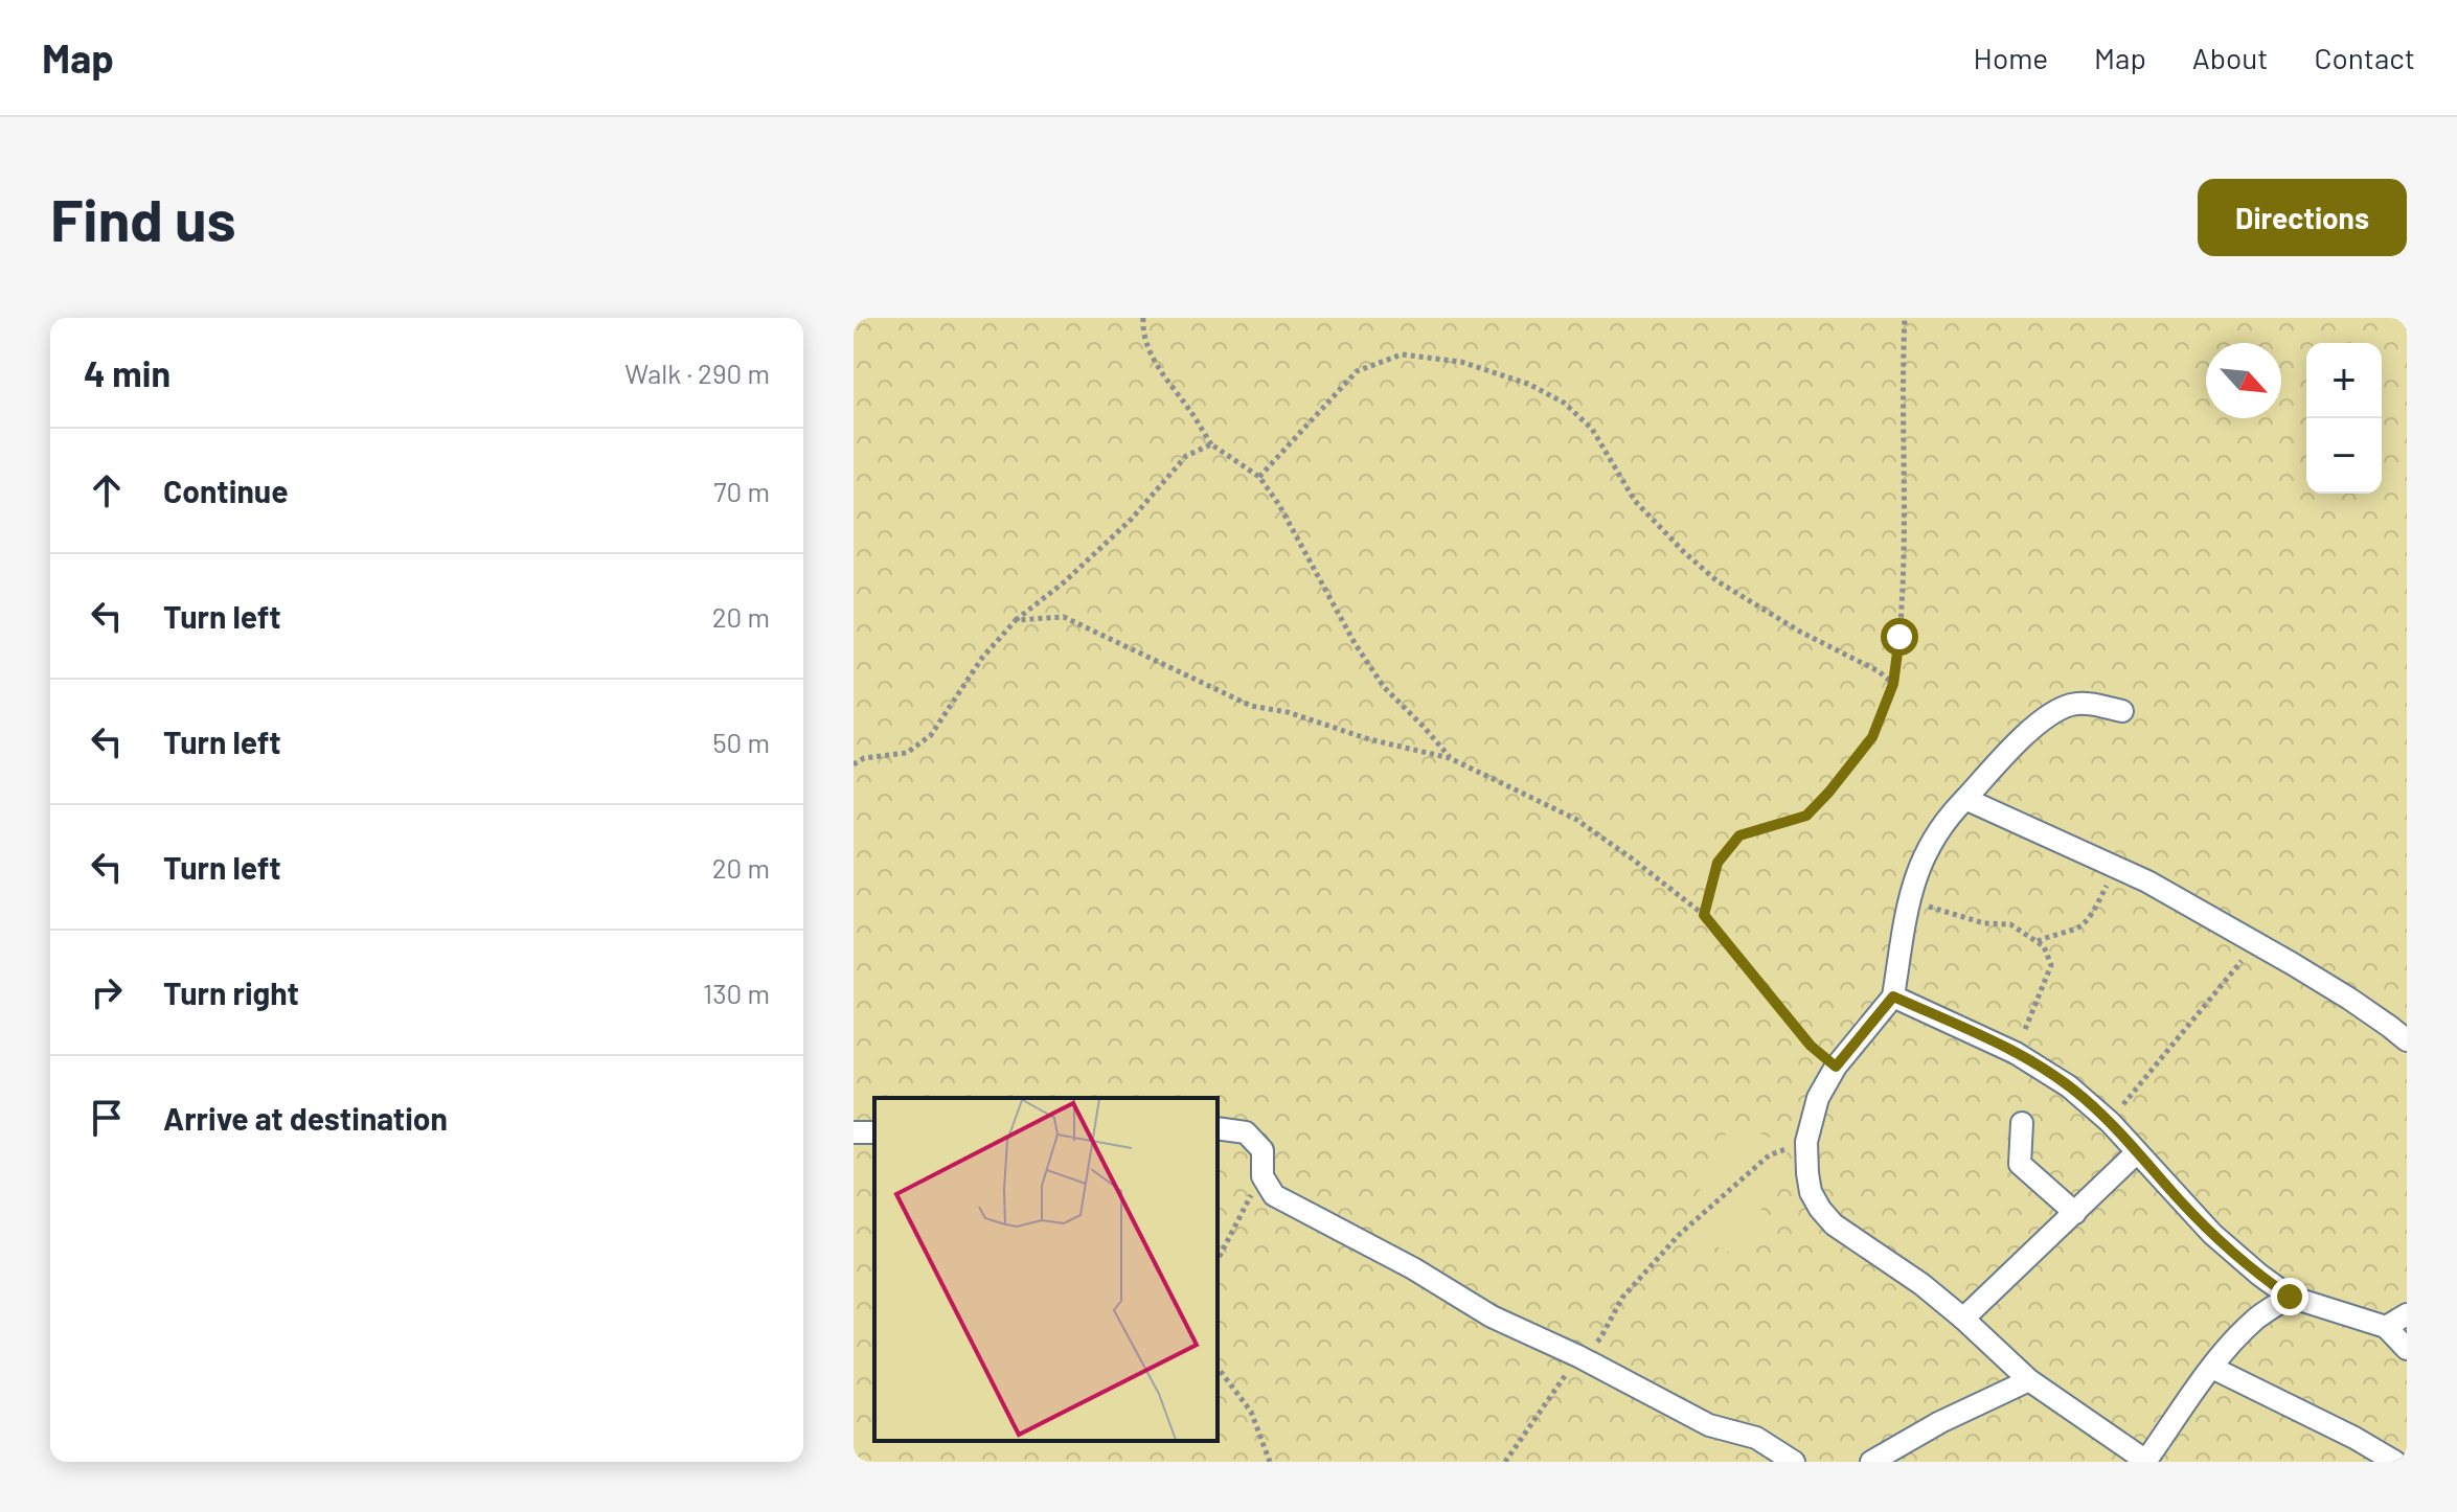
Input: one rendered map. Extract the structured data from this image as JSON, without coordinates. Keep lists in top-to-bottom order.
{
  "north": "bottom right",
  "page": {
    "header": "Map",
    "nav": [
      "Home",
      "Map",
      "About",
      "Contact"
    ],
    "buttons": "Directions",
    "title": "Find us",
    "heading": ["4 min", "Walk · 290 m"],
    "map_buttons": ["+", "−"],
    "list": [
      ["Continue", "70 m"],
      ["Turn left", "20 m"],
      ["Turn left", "50 m"],
      ["Turn left", "20 m"],
      ["Turn right", "130 m"],
      "Arrive at destination"
    ]
  }
}
